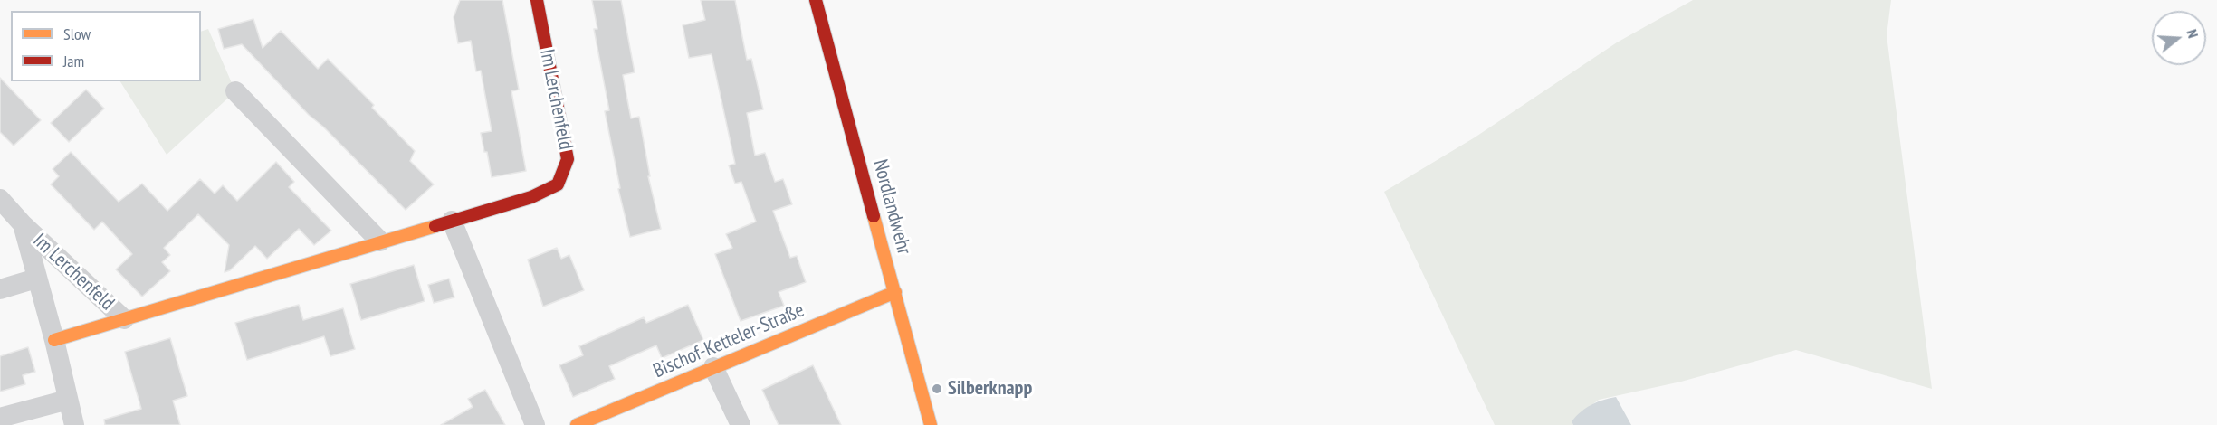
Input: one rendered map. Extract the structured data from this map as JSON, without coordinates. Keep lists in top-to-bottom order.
{
  "streets": {
    "street": ["Im Lerchenfeld", "Nordlandwehr", "Bischof-Ketteler-Straße"]
  },
  "crossings": [
    ["Nordlandwehr", "Bischof-Ketteler-Straße"]
  ],
  "places": ["Silberknapp"],
  "legend": ["Slow", "Jam"],
  "north": "right"
}
